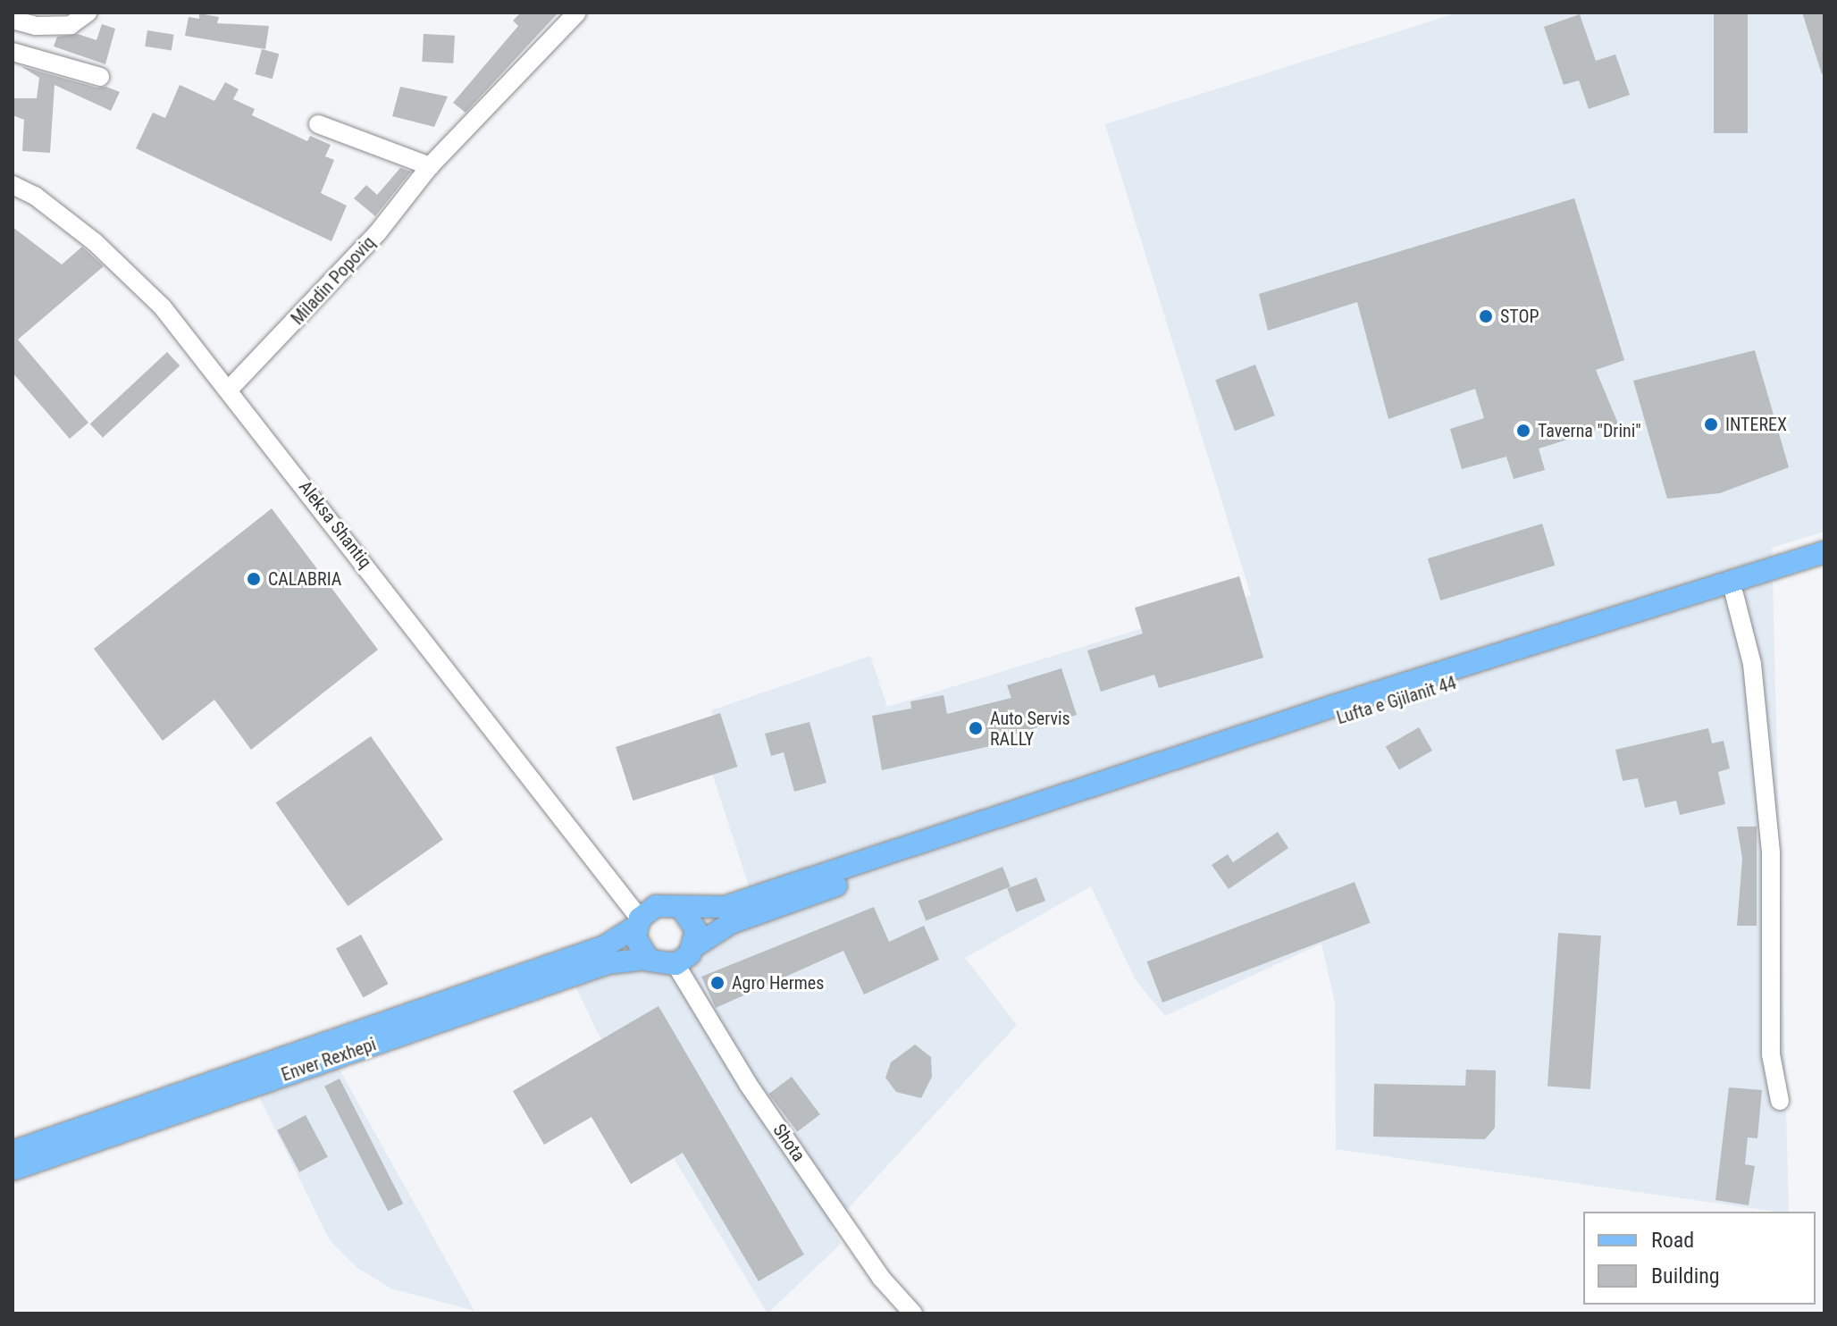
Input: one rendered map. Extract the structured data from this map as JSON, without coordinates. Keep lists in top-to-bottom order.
{
  "streets": {
    "main road": ["Lufta e Gjilanit 44", "Enver Rexhepi"],
    "street": ["Miladin Popoviq", "Aleksa Shantiq", "Shota"]
  },
  "crossings": [
    ["Miladin Popoviq", "Aleksa Shantiq"],
    ["Aleksa Shantiq", "Lufta e Gjilanit 44"],
    ["Aleksa Shantiq", "Enver Rexhepi"],
    ["Aleksa Shantiq", "Shota"],
    ["Lufta e Gjilanit 44", "Enver Rexhepi"],
    ["Lufta e Gjilanit 44", "Shota"],
    ["Enver Rexhepi", "Shota"]
  ],
  "places": [
    "STOP",
    "INTEREX",
    "Taverna \"Drini\"",
    "CALABRIA",
    "Auto Servis RALLY",
    "Agro Hermes"
  ],
  "legend": ["Road", "Building"]
}
